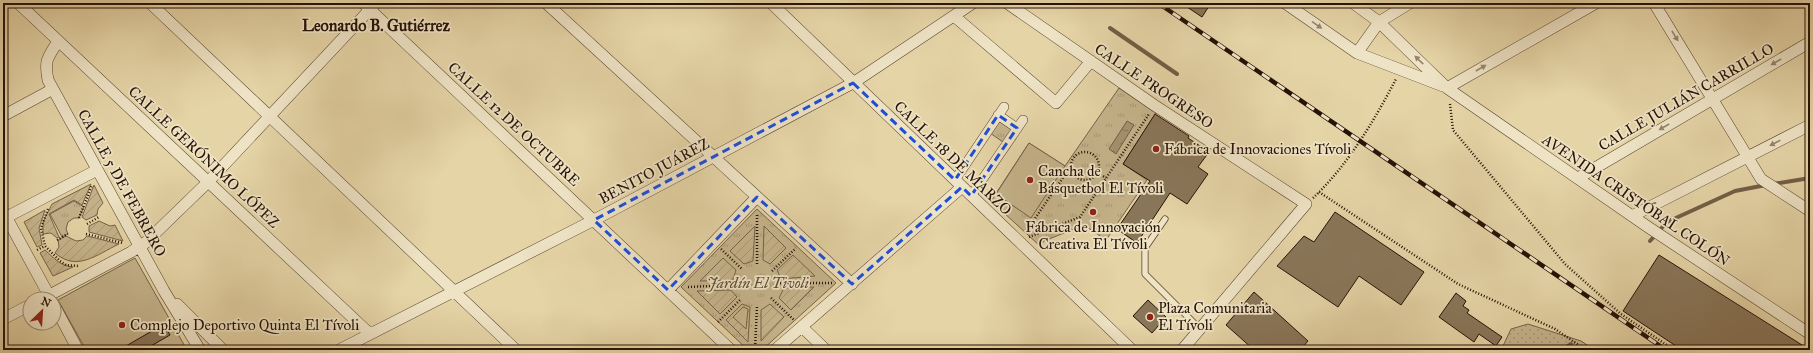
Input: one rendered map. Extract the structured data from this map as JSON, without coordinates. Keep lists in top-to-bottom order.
{
  "streets": {
    "street": [
      "CALLE PROGRESO",
      "CALLE JULIÁN CARRILLO",
      "CALLE 12 DE OCTUBRE",
      "CALLE GERÓNIMO LÓPEZ",
      "CALLE 18 DE MARZO",
      "BENITO JUÁREZ",
      "CALLE 5 DE FEBRERO",
      "AVENIDA CRISTÓBAL COLÓN"
    ]
  },
  "crossings": [
    ["CALLE JULIÁN CARRILLO", "AVENIDA CRISTÓBAL COLÓN"],
    ["CALLE 12 DE OCTUBRE", "BENITO JUÁREZ"],
    ["CALLE GERÓNIMO LÓPEZ", "BENITO JUÁREZ"],
    ["CALLE GERÓNIMO LÓPEZ", "CALLE 5 DE FEBRERO"],
    ["CALLE 18 DE MARZO", "BENITO JUÁREZ"]
  ],
  "districts": ["Leonardo B. Gutiérrez"],
  "parks": ["Jardín El Tivoli"],
  "places": [
    "Fábrica de Innovaciones Tívoli",
    "Cancha de Básquetbol El Tívoli",
    "Fábrica de Innovación Creativa El Tívoli",
    "Plaza Comunitaria El Tívoli",
    "Complejo Deportivo Quinta El Tívoli"
  ],
  "north": "top right"
}
